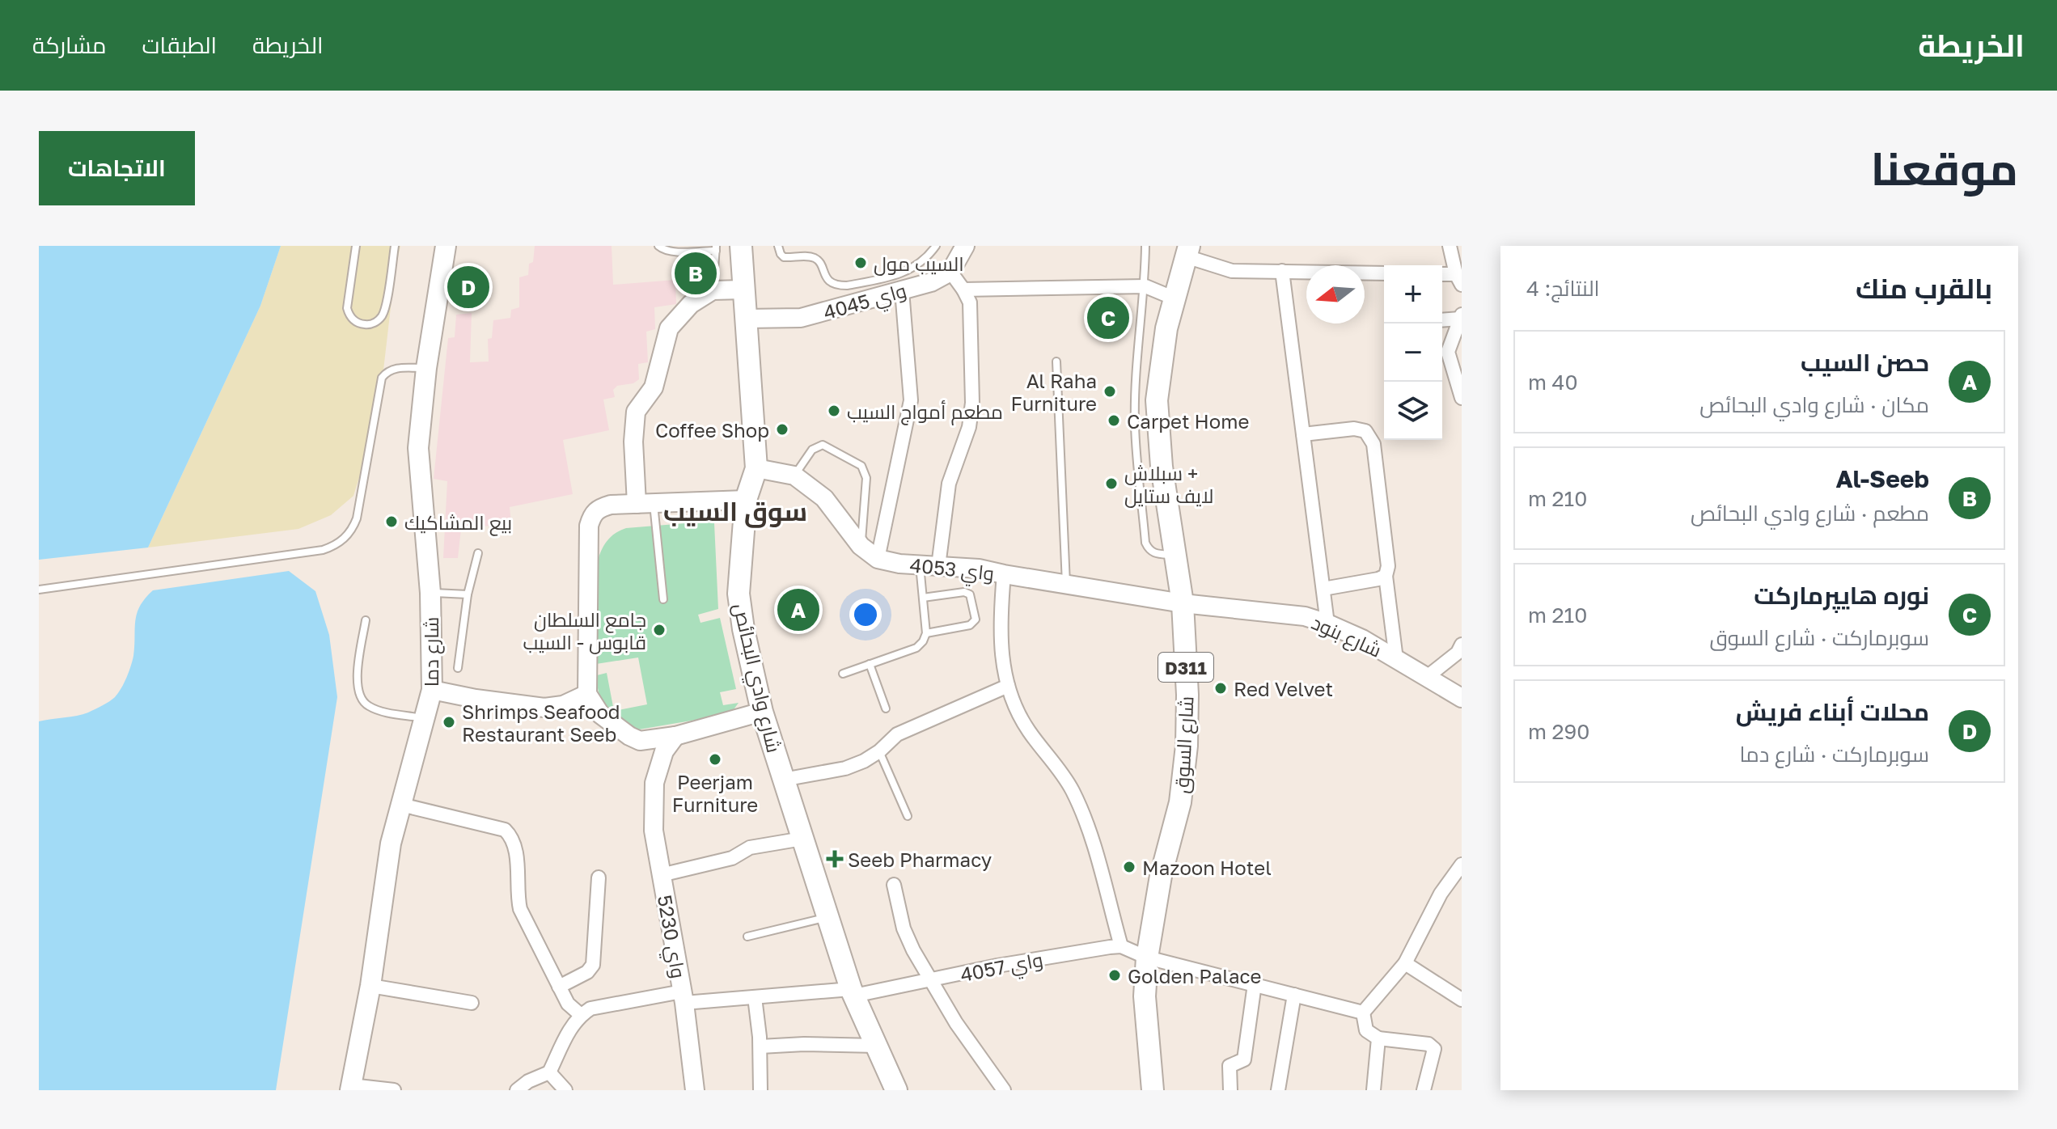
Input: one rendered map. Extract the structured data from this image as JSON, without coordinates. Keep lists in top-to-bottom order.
{
  "streets": {
    "main road": [
      "شارع دما",
      "D311",
      "شارع وادي البحائص",
      "شارع السوق"
    ],
    "street": [
      "واي 4045",
      "واي 4053",
      "شارع بنود",
      "واي 5230",
      "واي 4057"
    ]
  },
  "crossings": [
    ["واي 4045", "شارع وادي البحائص"],
    ["واي 4053", "شارع بنود"],
    ["واي 4053", "شارع وادي البحائص"],
    ["واي 4053", "شارع السوق"],
    ["شارع بنود", "شارع السوق"],
    ["شارع وادي البحائص", "واي 4057"],
    ["واي 5230", "واي 4057"]
  ],
  "districts": ["سوق السيب"],
  "places": {
    "other": [
      "السيب مول",
      "Al Raha Furniture",
      "مطعم أمواج السيب",
      "Carpet Home",
      "Coffee Shop",
      "سبلاش + لايف ستايل",
      "بيع المشاكيك",
      "جامع السلطان قابوس - السيب",
      "Red Velvet",
      "Shrimps Seafood Restaurant Seeb",
      "Peerjam Furniture",
      "Mazoon Hotel",
      "Golden Palace"
    ],
    "health": ["Seeb Pharmacy"]
  },
  "north": "left",
  "page": {
    "header": "الخريطة",
    "nav": ["الخريطة", "الطبقات", "مشاركة"],
    "title": "موقعنا",
    "buttons": "الاتجاهات",
    "heading": ["بالقرب منك", "النتائج: 4"],
    "pins": [
      "B",
      "D",
      "C",
      "A"
    ],
    "map_buttons": ["+", "−"],
    "list": [
      {
        "mark": "A",
        "name": "حصن السيب",
        "note": "مكان · شارع وادي البحائص",
        "value": "40 m"
      },
      {
        "mark": "B",
        "name": "Al-Seeb",
        "note": "مطعم · شارع وادي البحائص",
        "value": "210 m"
      },
      {
        "mark": "C",
        "name": "نوره هايپرماركت",
        "note": "سوبرماركت · شارع السوق",
        "value": "210 m"
      },
      {
        "mark": "D",
        "name": "محلات أبناء فريش",
        "note": "سوبرماركت · شارع دما",
        "value": "290 m"
      }
    ]
  }
}
